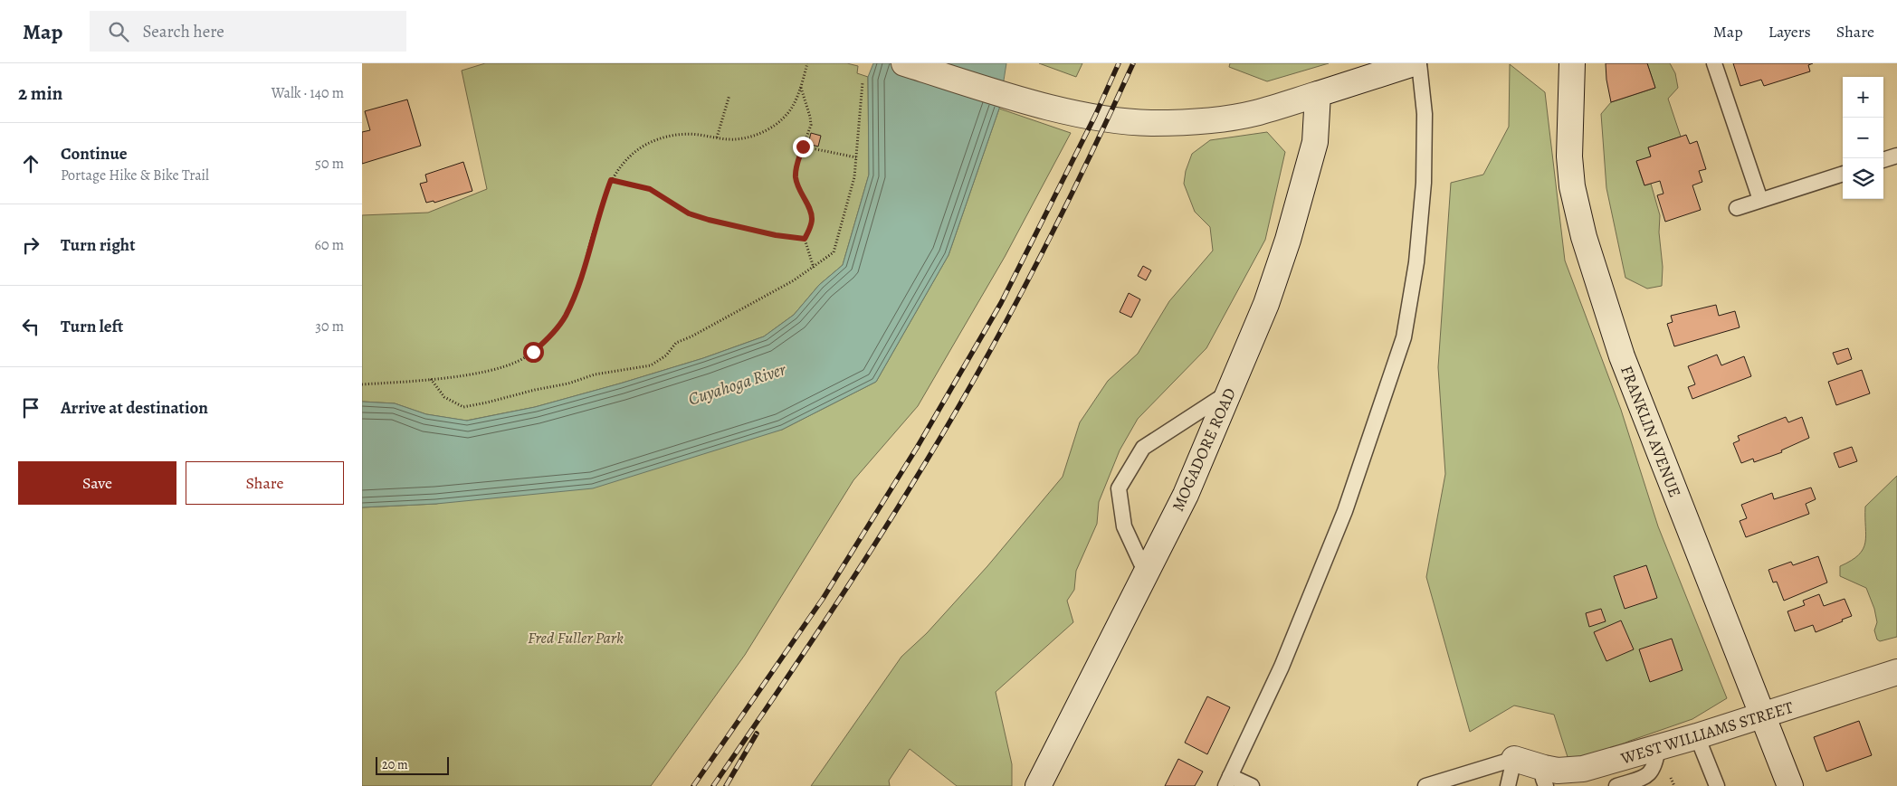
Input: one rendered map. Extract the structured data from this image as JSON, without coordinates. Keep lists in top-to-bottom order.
{
  "streets": {
    "street": ["FRANKLIN AVENUE", "MOGADORE ROAD", "WEST WILLIAMS STREET"]
  },
  "crossings": [
    ["FRANKLIN AVENUE", "WEST WILLIAMS STREET"]
  ],
  "water": ["Cuyahoga River"],
  "parks": ["Fred Fuller Park"],
  "scale_bar": "20 m",
  "page": {
    "header": "Map",
    "search": "Search here",
    "nav": ["Map", "Layers", "Share"],
    "heading": ["2 min", "Walk · 140 m"],
    "map_buttons": ["+", "−"],
    "list": [
      ["Continue", "Portage Hike & Bike Trail", "50 m"],
      ["Turn right", "60 m"],
      ["Turn left", "30 m"],
      "Arrive at destination"
    ],
    "buttons": ["Save", "Share"],
    "scale": "20 m"
  }
}
